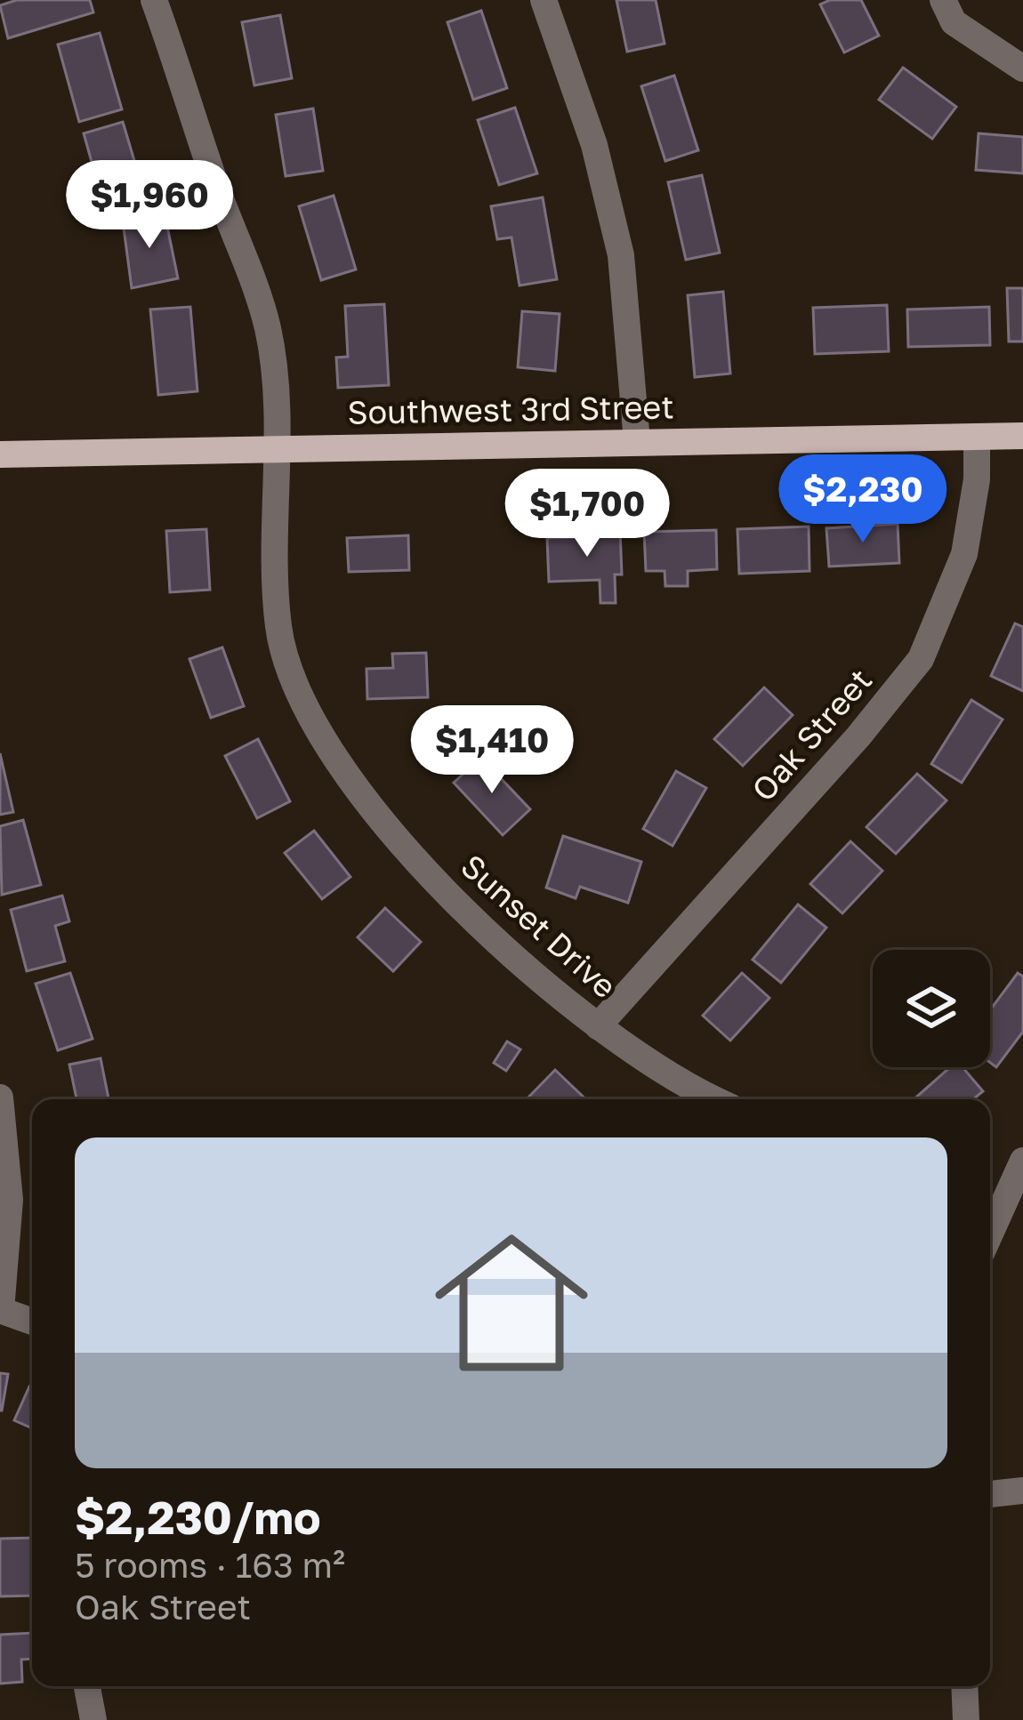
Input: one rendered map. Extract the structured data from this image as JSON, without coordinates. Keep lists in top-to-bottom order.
{
  "streets": {
    "main road": ["Southwest 3rd Street"],
    "street": ["Oak Street", "Sunset Drive"]
  },
  "crossings": [
    ["Southwest 3rd Street", "Oak Street"],
    ["Southwest 3rd Street", "Sunset Drive"],
    ["Oak Street", "Sunset Drive"]
  ],
  "page": {
    "price": [
      "$1,960",
      "$2,230",
      "$1,700",
      "$1,410"
    ],
    "list": [
      {
        "name": "$2,230/mo",
        "note": "5 rooms · 163 m² · Oak Street"
      }
    ]
  }
}
